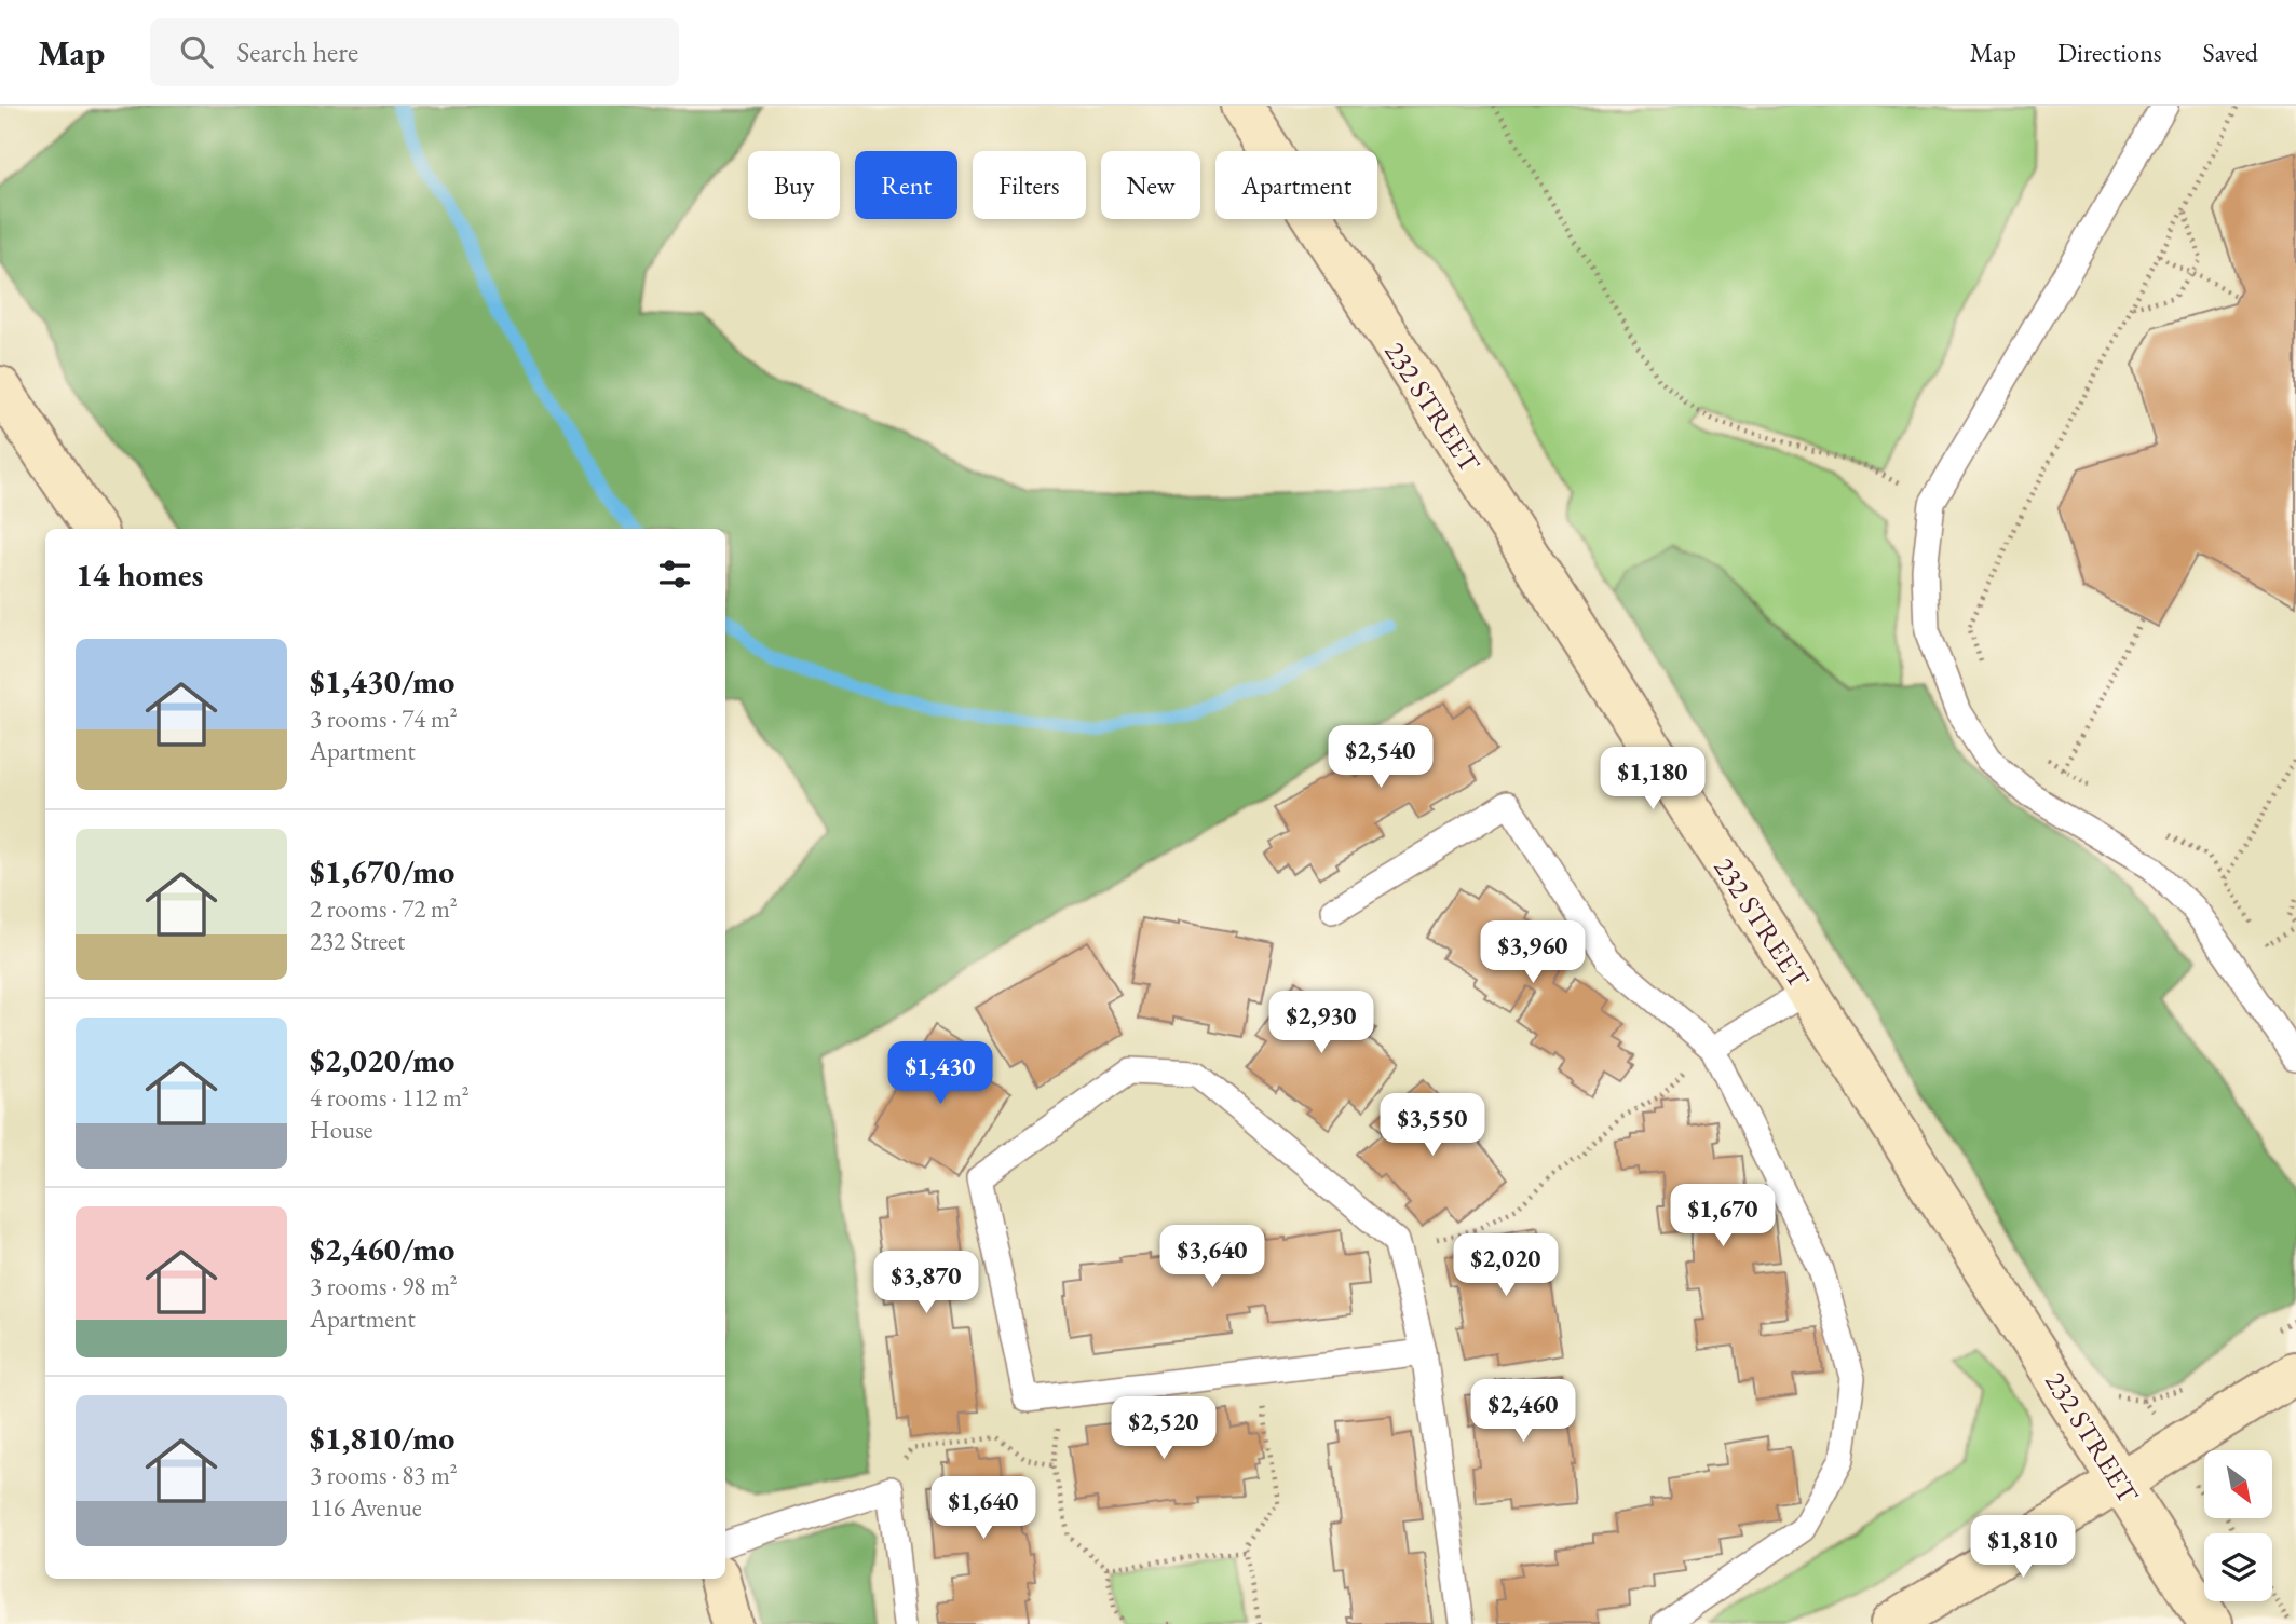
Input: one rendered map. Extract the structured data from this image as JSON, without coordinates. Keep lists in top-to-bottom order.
{
  "streets": {
    "main road": ["232 STREET"]
  },
  "north": "bottom right",
  "page": {
    "header": "Map",
    "search": "Search here",
    "nav": ["Map", "Directions", "Saved"],
    "chip": [
      "Buy",
      "Rent",
      "Filters",
      "New",
      "Apartment"
    ],
    "heading": "14 homes",
    "list": [
      {
        "name": "$1,430/mo",
        "note": "3 rooms · 74 m² · Apartment"
      },
      {
        "name": "$1,670/mo",
        "note": "2 rooms · 72 m² · 232 Street"
      },
      {
        "name": "$2,020/mo",
        "note": "4 rooms · 112 m² · House"
      },
      {
        "name": "$2,460/mo",
        "note": "3 rooms · 98 m² · Apartment"
      },
      {
        "name": "$1,810/mo",
        "note": "3 rooms · 83 m² · 116 Avenue"
      }
    ],
    "price": [
      "$2,540",
      "$1,180",
      "$3,960",
      "$2,930",
      "$1,430",
      "$3,550",
      "$1,670",
      "$3,640",
      "$2,020",
      "$3,870",
      "$2,460",
      "$2,520",
      "$1,640",
      "$1,810"
    ]
  }
}
